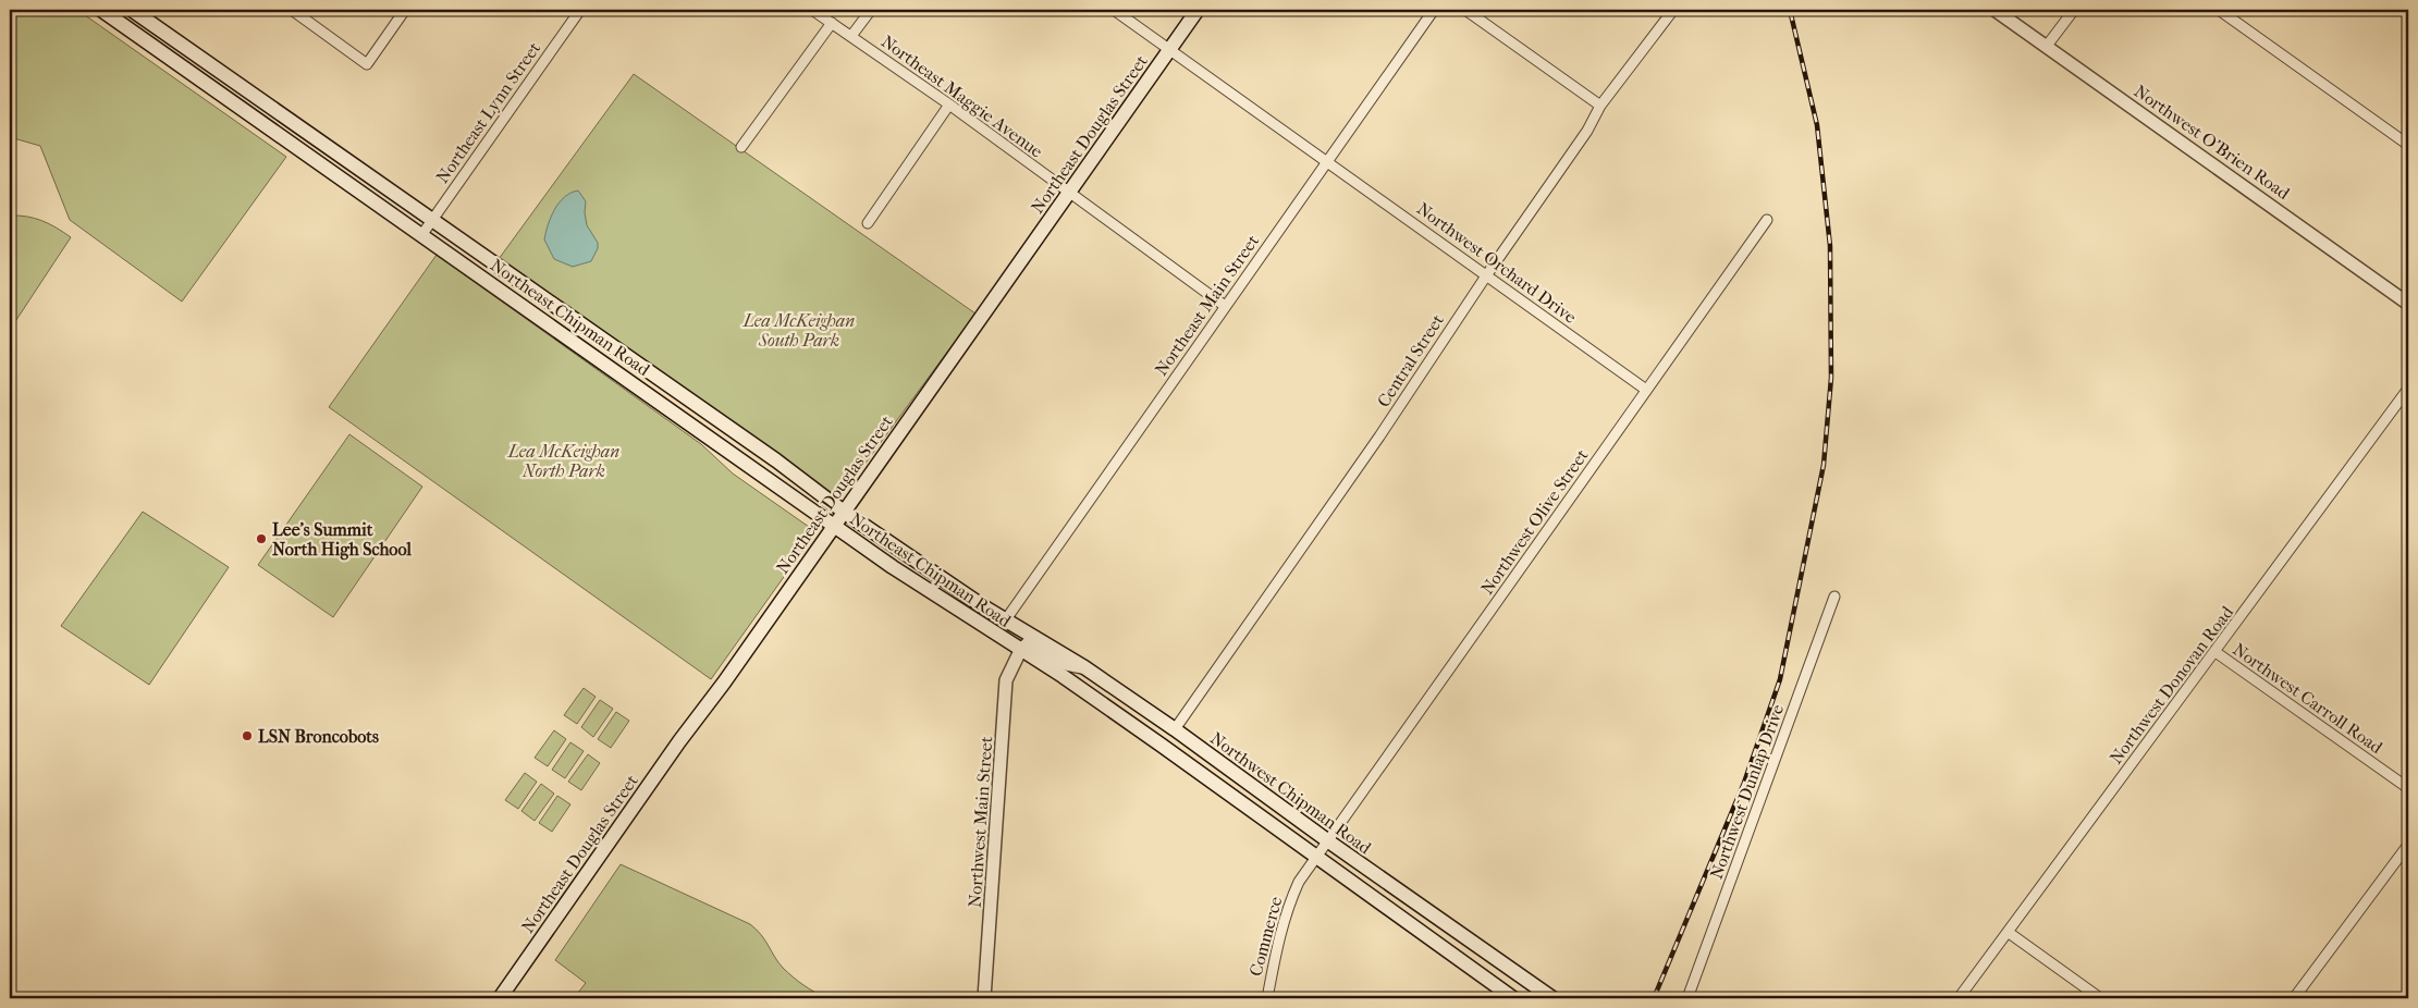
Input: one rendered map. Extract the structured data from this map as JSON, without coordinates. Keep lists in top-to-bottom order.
{
  "streets": {
    "main road": ["Northeast Douglas Street", "Northeast Chipman Road", "Northwest Chipman Road"],
    "street": [
      "Northeast Maggie Avenue",
      "Northeast Lynn Street",
      "Northwest O'Brien Road",
      "Northwest Orchard Drive",
      "Northeast Main Street",
      "Central Street",
      "Northwest Olive Street",
      "Northwest Donovan Road",
      "Northwest Carroll Road",
      "Northwest Dunlap Drive",
      "Northwest Main Street",
      "Commerce"
    ]
  },
  "crossings": [
    ["Northeast Maggie Avenue", "Northeast Douglas Street"],
    ["Northeast Maggie Avenue", "Northeast Main Street"],
    ["Northeast Lynn Street", "Northeast Chipman Road"],
    ["Northeast Douglas Street", "Northwest Orchard Drive"],
    ["Northeast Douglas Street", "Northeast Chipman Road"],
    ["Northwest Orchard Drive", "Northeast Main Street"],
    ["Northwest Orchard Drive", "Central Street"],
    ["Northwest Orchard Drive", "Northwest Olive Street"],
    ["Northeast Main Street", "Northeast Chipman Road"],
    ["Northeast Main Street", "Northwest Chipman Road"],
    ["Northeast Chipman Road", "Northwest Chipman Road"],
    ["Northeast Chipman Road", "Northwest Main Street"],
    ["Central Street", "Northwest Chipman Road"],
    ["Northwest Olive Street", "Northwest Chipman Road"],
    ["Northwest Olive Street", "Commerce"],
    ["Northwest Donovan Road", "Northwest Carroll Road"],
    ["Northwest Chipman Road", "Northwest Main Street"],
    ["Northwest Chipman Road", "Commerce"]
  ],
  "parks": ["Lea McKeighan South Park", "Lea McKeighan North Park"],
  "places": ["Lee's Summit North High School", "LSN Broncobots"]
}
